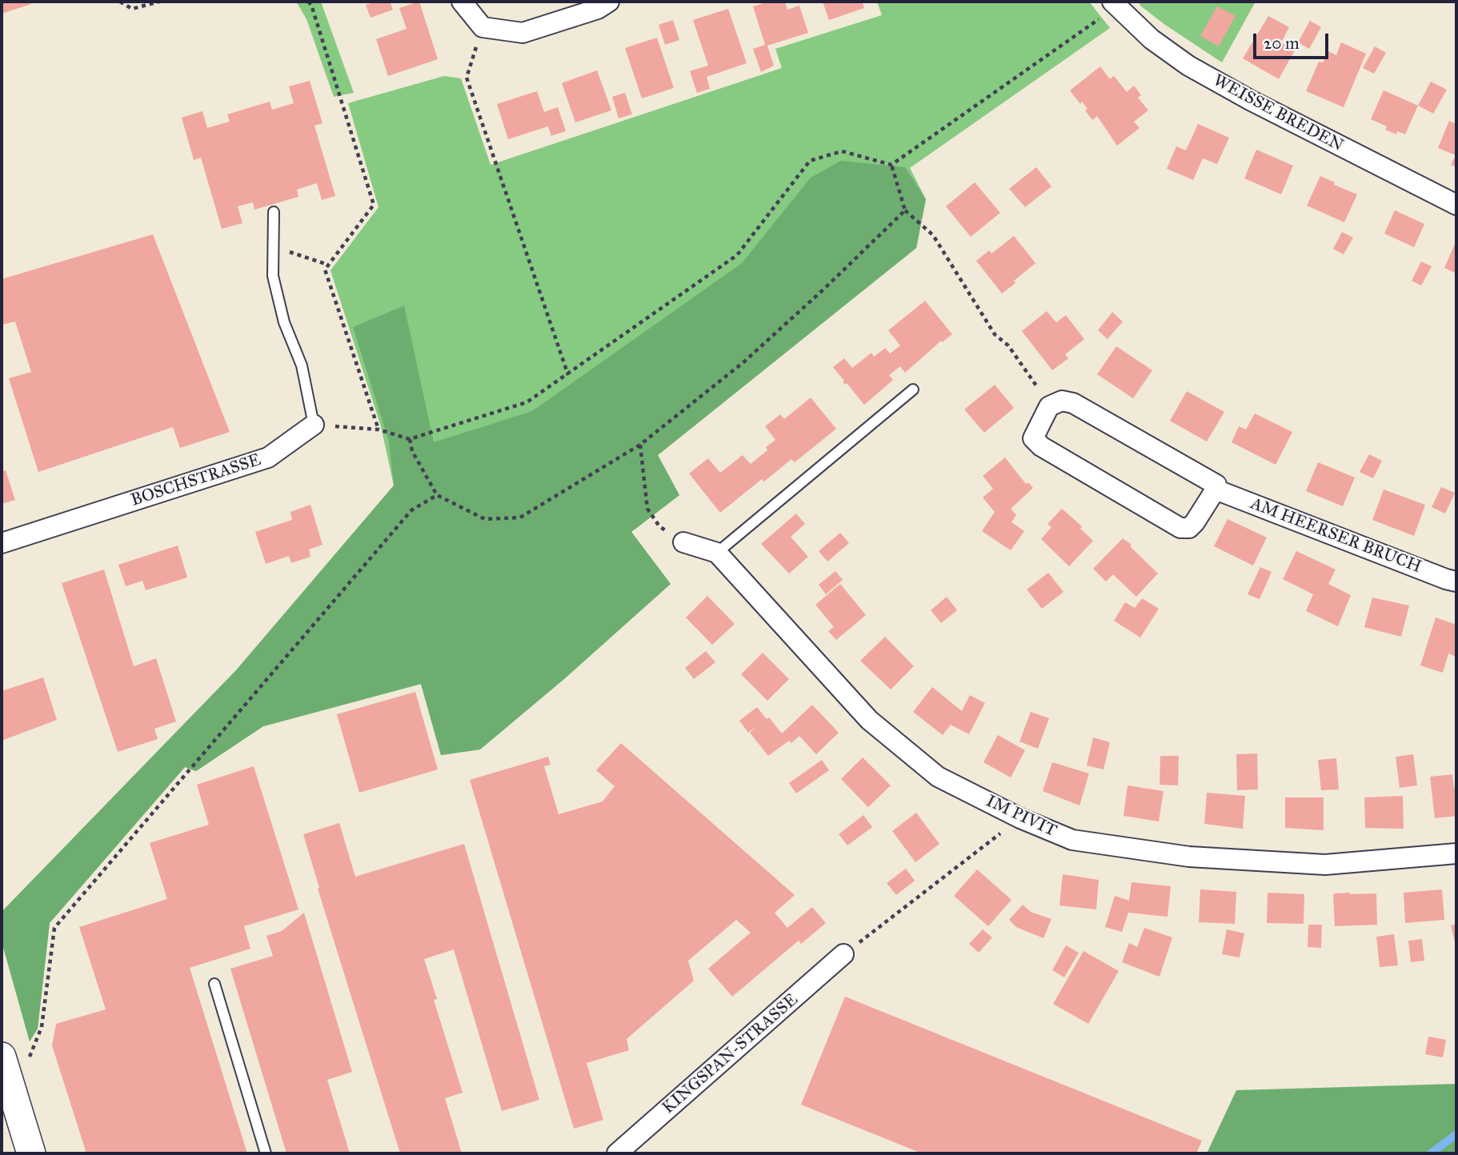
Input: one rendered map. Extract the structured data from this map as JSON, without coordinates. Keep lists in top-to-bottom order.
{
  "streets": {
    "street": [
      "WEISSE BREDEN",
      "BOSCHSTRASSE",
      "AM HEERSER BRUCH",
      "IM PIVIT",
      "KINGSPAN-STRASSE"
    ]
  },
  "scale_bar": "20 m"
}
